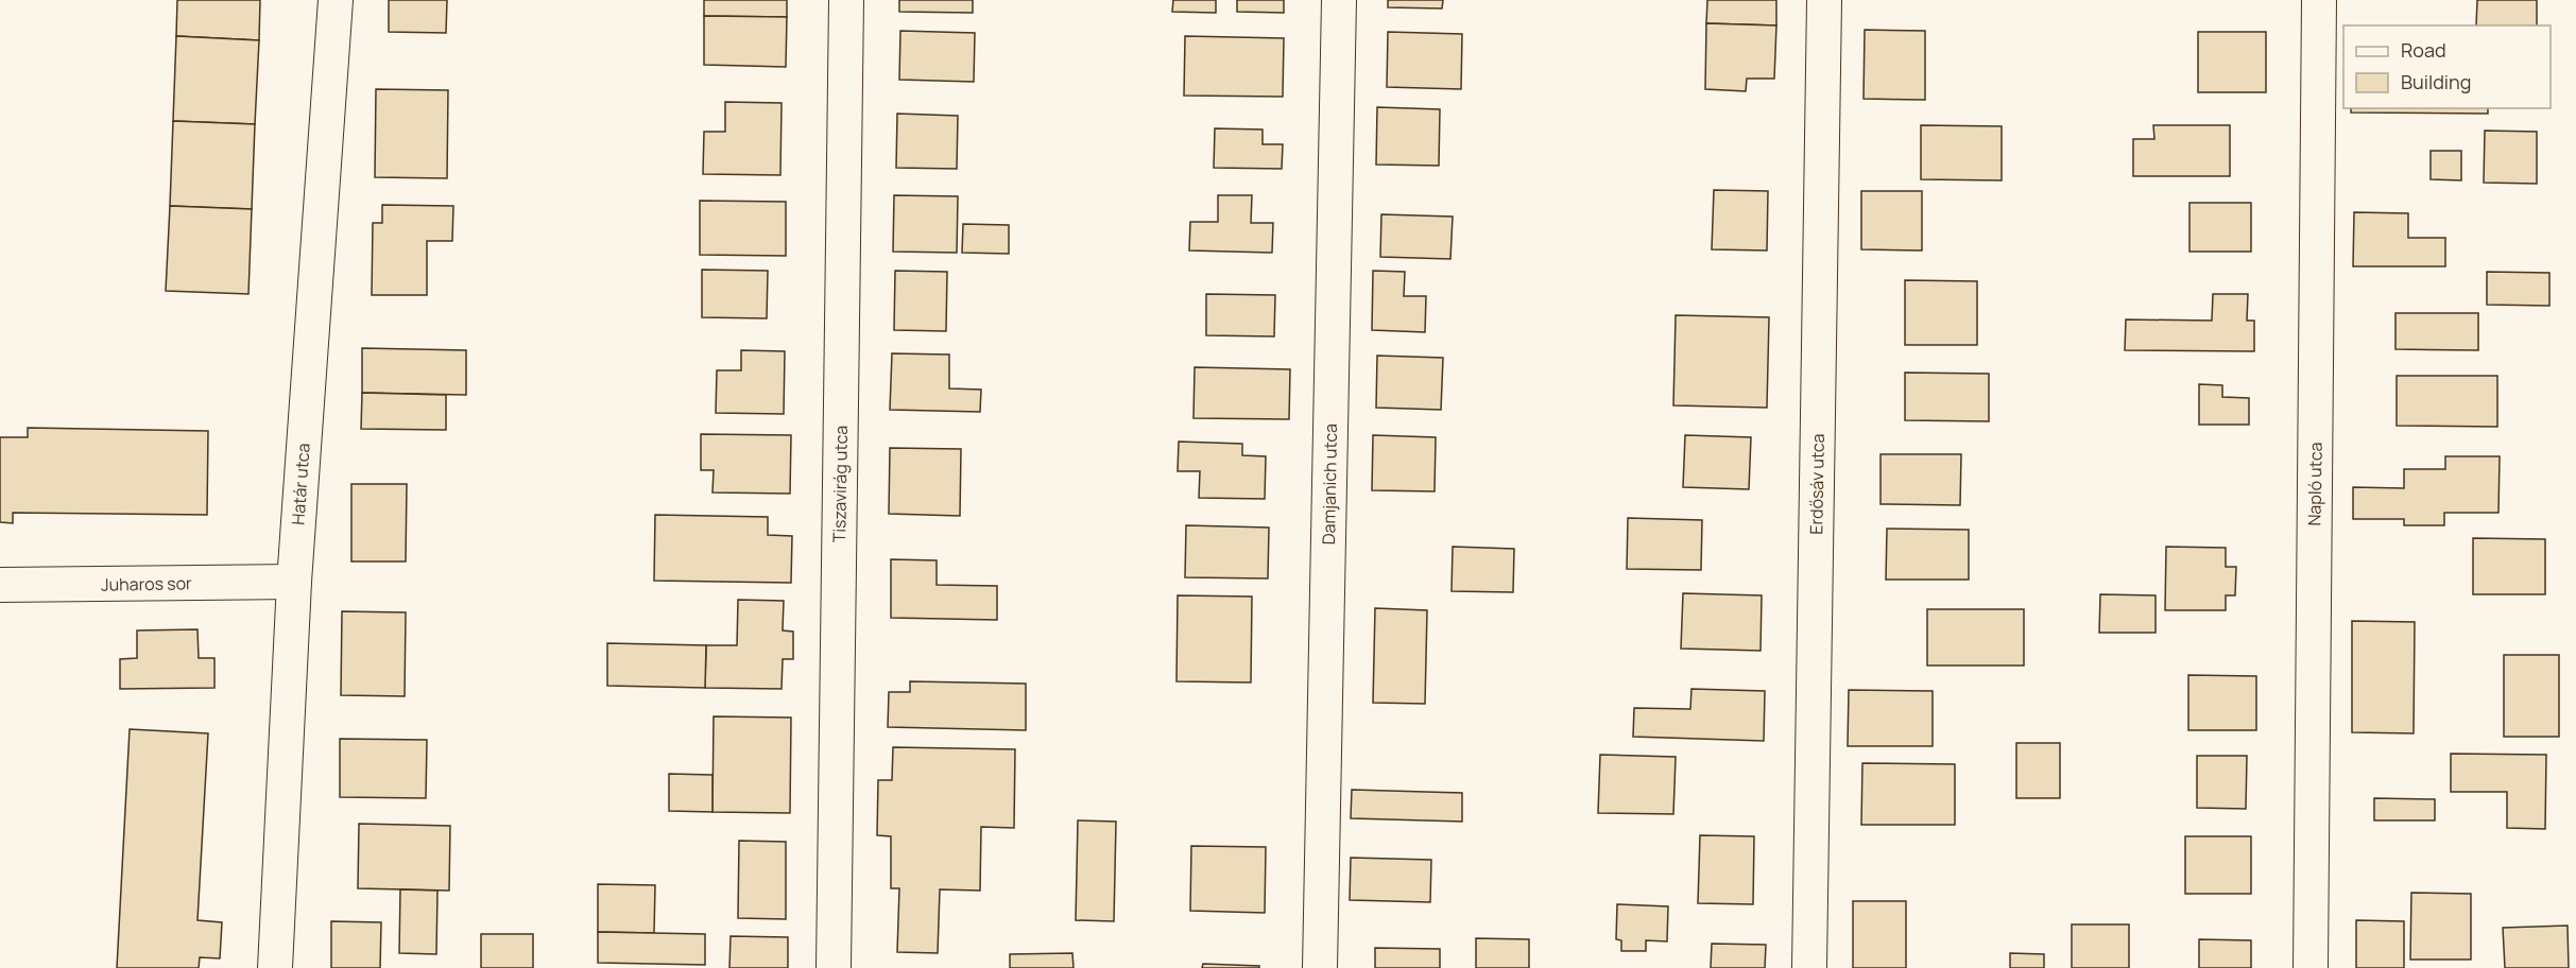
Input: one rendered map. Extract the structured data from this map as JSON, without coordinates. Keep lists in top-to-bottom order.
{
  "streets": {
    "street": [
      "Határ utca",
      "Tiszavirág utca",
      "Damjanich utca",
      "Erdősáv utca",
      "Napló utca",
      "Juharos sor"
    ]
  },
  "crossings": [
    ["Határ utca", "Juharos sor"]
  ],
  "legend": ["Road", "Building"]
}
